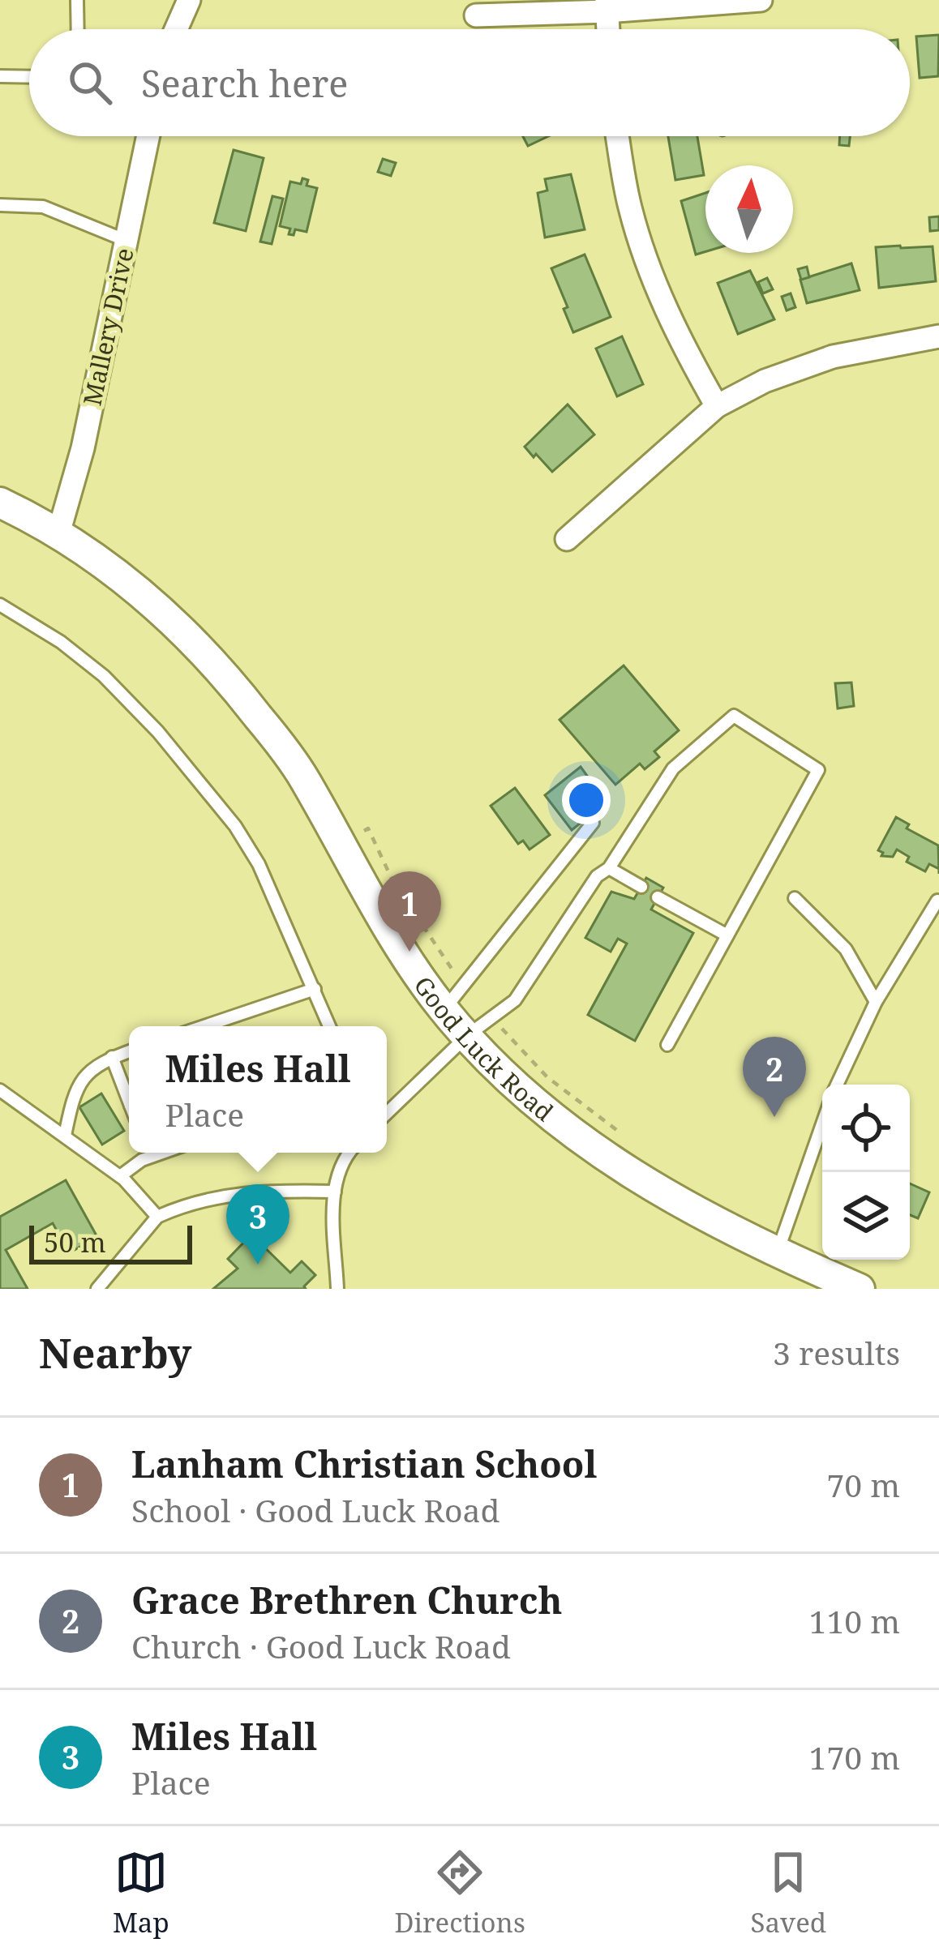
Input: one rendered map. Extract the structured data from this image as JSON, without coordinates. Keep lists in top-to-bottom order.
{
  "streets": {
    "main road": ["Good Luck Road"],
    "street": ["Mallery Drive"]
  },
  "crossings": [
    ["Mallery Drive", "Good Luck Road"]
  ],
  "scale_bar": "50 m",
  "north": "top",
  "page": {
    "search": "Search here",
    "pins": ["1", "2", "3"],
    "popup": ["Miles Hall", "Place"],
    "scale": "50 m",
    "heading": ["Nearby", "3 results"],
    "list": [
      {
        "mark": "1",
        "name": "Lanham Christian School",
        "note": "School · Good Luck Road",
        "value": "70 m"
      },
      {
        "mark": "2",
        "name": "Grace Brethren Church",
        "note": "Church · Good Luck Road",
        "value": "110 m"
      },
      {
        "mark": "3",
        "name": "Miles Hall",
        "note": "Place",
        "value": "170 m"
      }
    ],
    "nav": ["Map", "Directions", "Saved"]
  }
}
